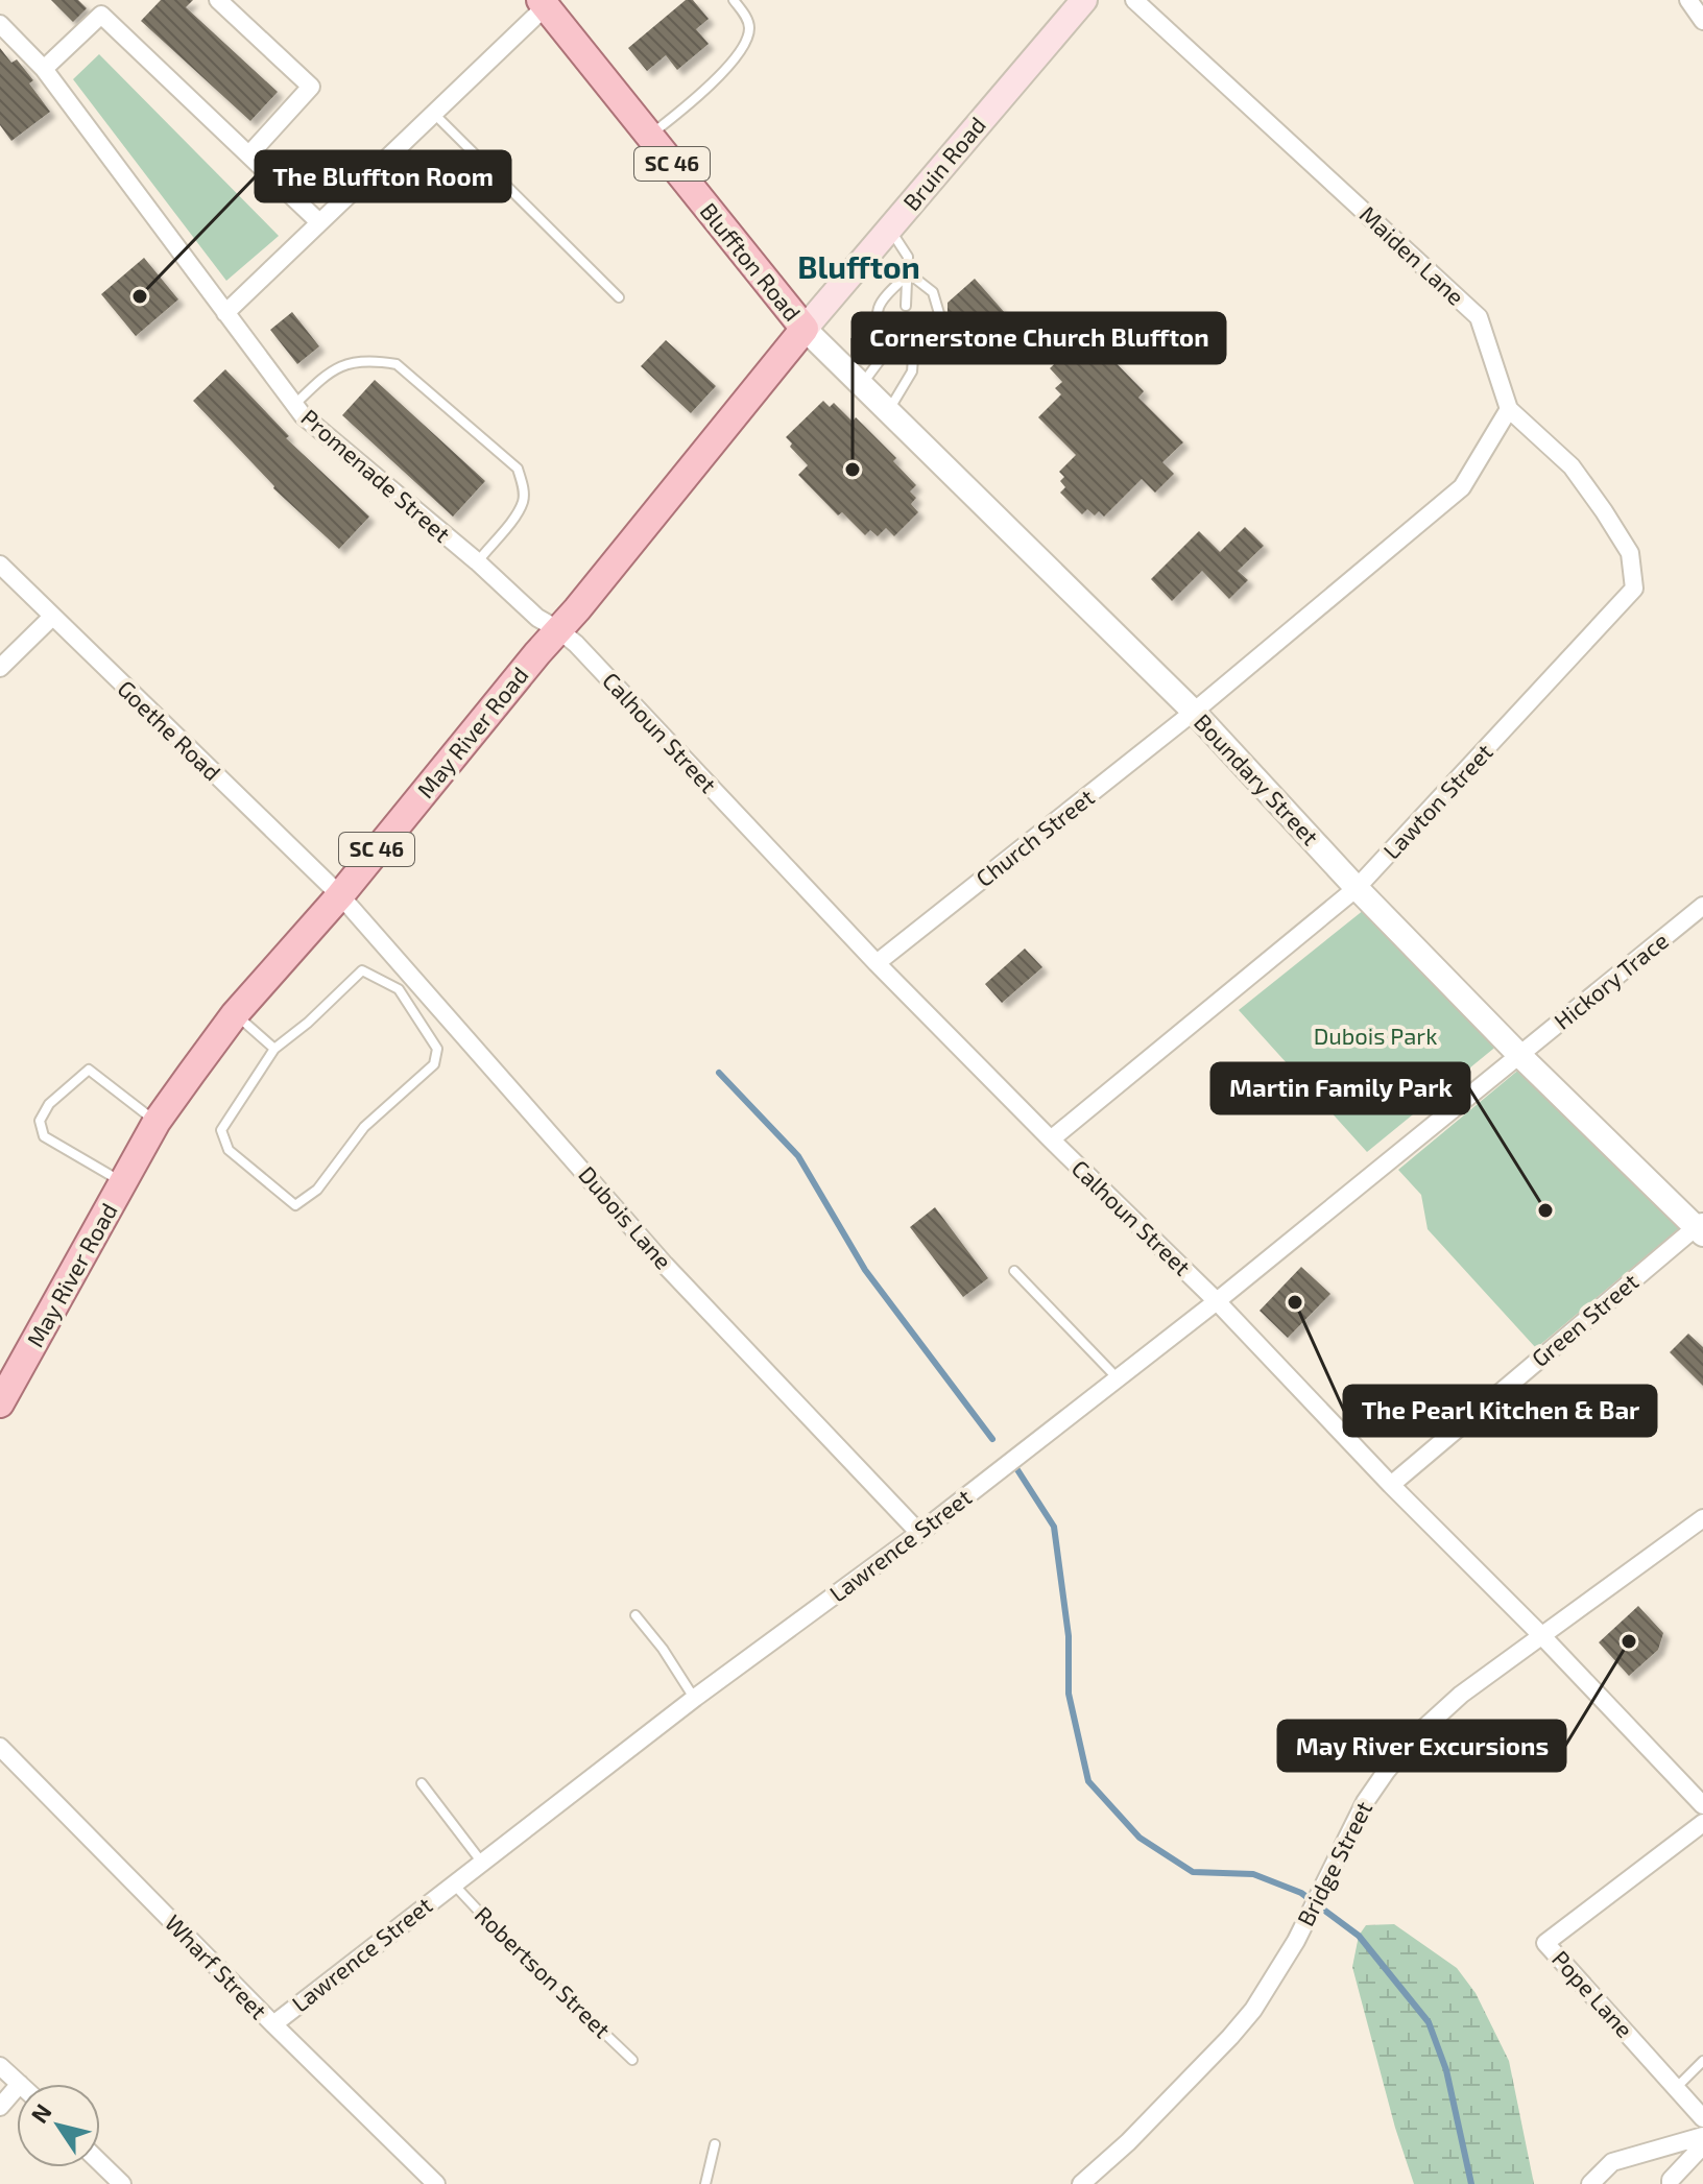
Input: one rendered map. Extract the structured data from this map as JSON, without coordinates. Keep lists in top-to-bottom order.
{
  "streets": {
    "main road": [
      "SC 46",
      "Bruin Road",
      "Bluffton Road",
      "May River Road"
    ],
    "street": [
      "Maiden Lane",
      "Promenade Street",
      "Goethe Road",
      "Calhoun Street",
      "Boundary Street",
      "Lawton Street",
      "Church Street",
      "Hickory Trace",
      "Dubois Lane",
      "Green Street",
      "Lawrence Street",
      "Bridge Street",
      "Wharf Street",
      "Pope Lane"
    ],
    "lane": ["Robertson Street"]
  },
  "crossings": [
    ["Bruin Road", "Bluffton Road"],
    ["Bruin Road", "May River Road"],
    ["Bruin Road", "Boundary Street"],
    ["Maiden Lane", "Lawton Street"],
    ["Bluffton Road", "May River Road"],
    ["Bluffton Road", "Boundary Street"],
    ["Promenade Street", "May River Road"],
    ["Promenade Street", "Calhoun Street"],
    ["Goethe Road", "May River Road"],
    ["Goethe Road", "Dubois Lane"],
    ["May River Road", "Calhoun Street"],
    ["May River Road", "Boundary Street"],
    ["May River Road", "Dubois Lane"],
    ["Calhoun Street", "Lawton Street"],
    ["Calhoun Street", "Church Street"],
    ["Calhoun Street", "Green Street"],
    ["Calhoun Street", "Lawrence Street"],
    ["Calhoun Street", "Bridge Street"],
    ["Boundary Street", "Lawton Street"],
    ["Boundary Street", "Church Street"],
    ["Boundary Street", "Hickory Trace"],
    ["Boundary Street", "Green Street"],
    ["Boundary Street", "Lawrence Street"],
    ["Hickory Trace", "Lawrence Street"],
    ["Dubois Lane", "Lawrence Street"],
    ["Lawrence Street", "Wharf Street"],
    ["Lawrence Street", "Robertson Street"]
  ],
  "districts": ["Bluffton"],
  "parks": ["Dubois Park"],
  "places": [
    "The Bluffton Room",
    "Cornerstone Church Bluffton",
    "Martin Family Park",
    "The Pearl Kitchen & Bar",
    "May River Excursions"
  ],
  "north": "top left"
}
